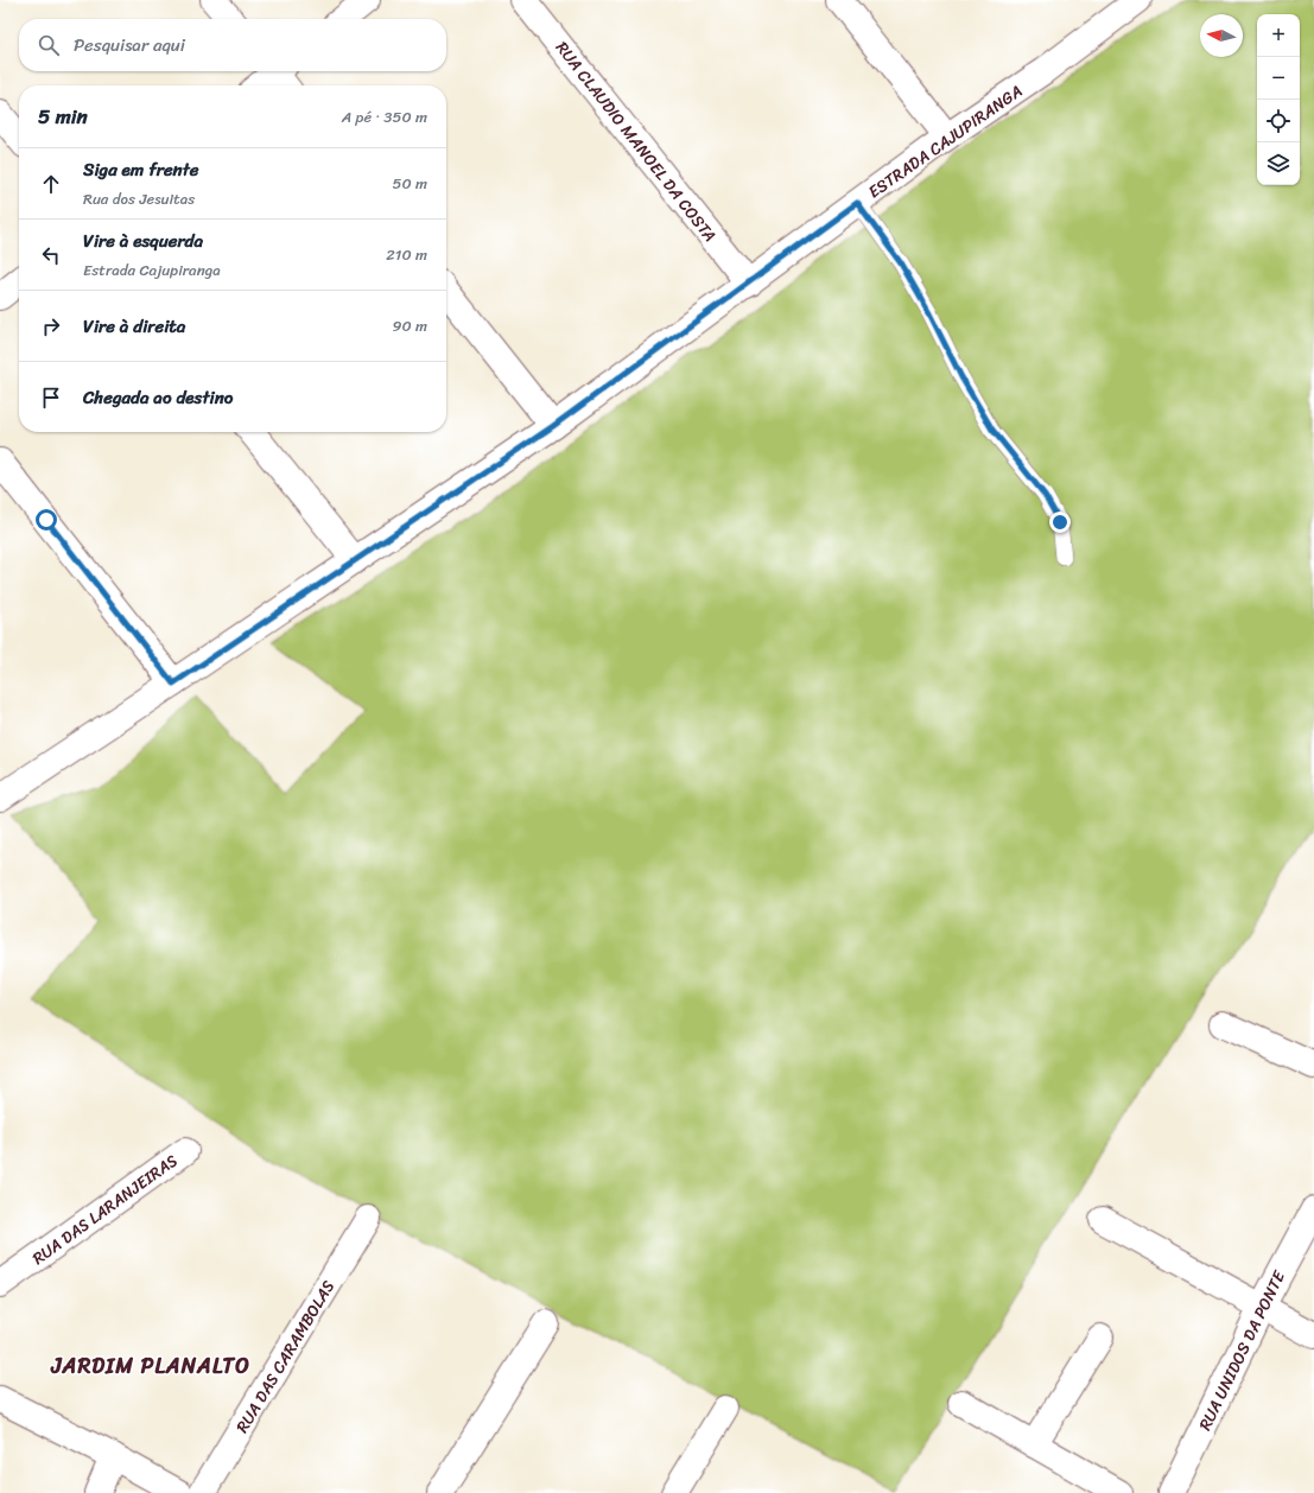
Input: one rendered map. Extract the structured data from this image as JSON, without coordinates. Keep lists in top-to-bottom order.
{
  "streets": {
    "street": [
      "RUA CLAUDIO MANOEL DA COSTA",
      "ESTRADA CAJUPIRANGA",
      "RUA DAS LARANJEIRAS",
      "RUA UNIDOS DA PONTE",
      "RUA DAS CARAMBOLAS"
    ]
  },
  "crossings": [
    ["RUA CLAUDIO MANOEL DA COSTA", "ESTRADA CAJUPIRANGA"]
  ],
  "districts": ["JARDIM PLANALTO"],
  "north": "left",
  "page": {
    "map_buttons": ["+", "−"],
    "search": "Pesquisar aqui",
    "heading": ["5 min", "A pé · 350 m"],
    "list": [
      ["Siga em frente", "Rua dos Jesuitas", "50 m"],
      ["Vire à esquerda", "Estrada Cajupiranga", "210 m"],
      ["Vire à direita", "90 m"],
      "Chegada ao destino"
    ]
  }
}
